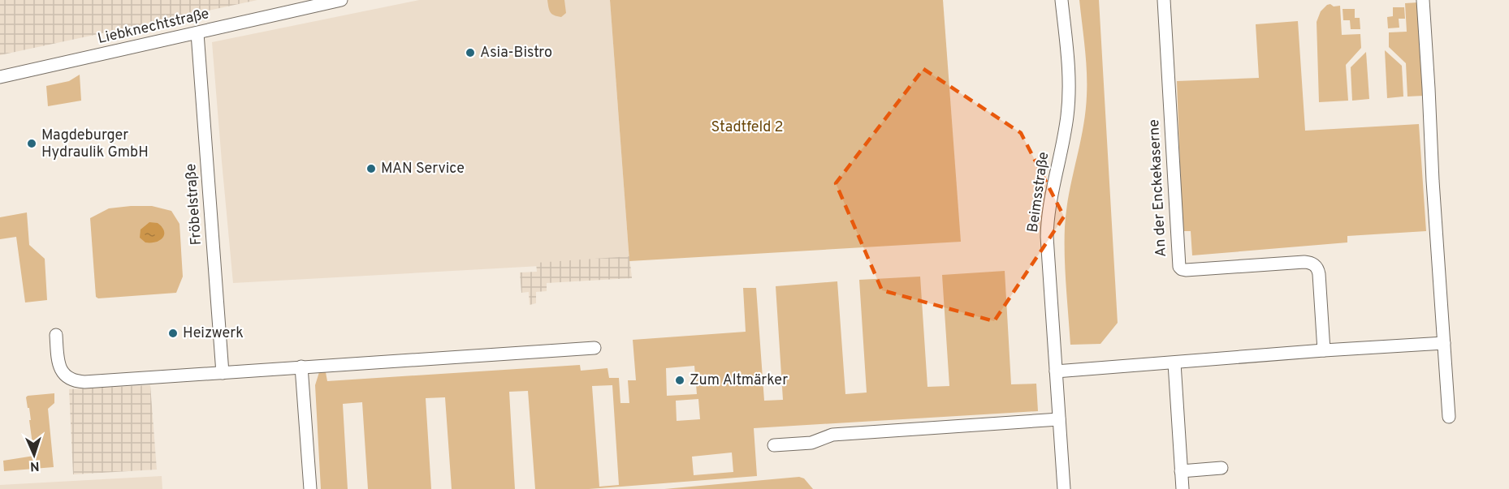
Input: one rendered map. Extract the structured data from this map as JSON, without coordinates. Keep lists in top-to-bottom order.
{
  "streets": {
    "street": [
      "Liebknechtstraße",
      "An der Enckekaserne",
      "Beimsstraße",
      "Fröbelstraße"
    ]
  },
  "crossings": [
    ["Liebknechtstraße", "Fröbelstraße"]
  ],
  "parks": ["Stadtfeld 2"],
  "places": [
    "Asia-Bistro",
    "Magdeburger Hydraulik GmbH",
    "MAN Service",
    "Heizwerk",
    "Zum Altmärker"
  ],
  "north": "bottom"
}
